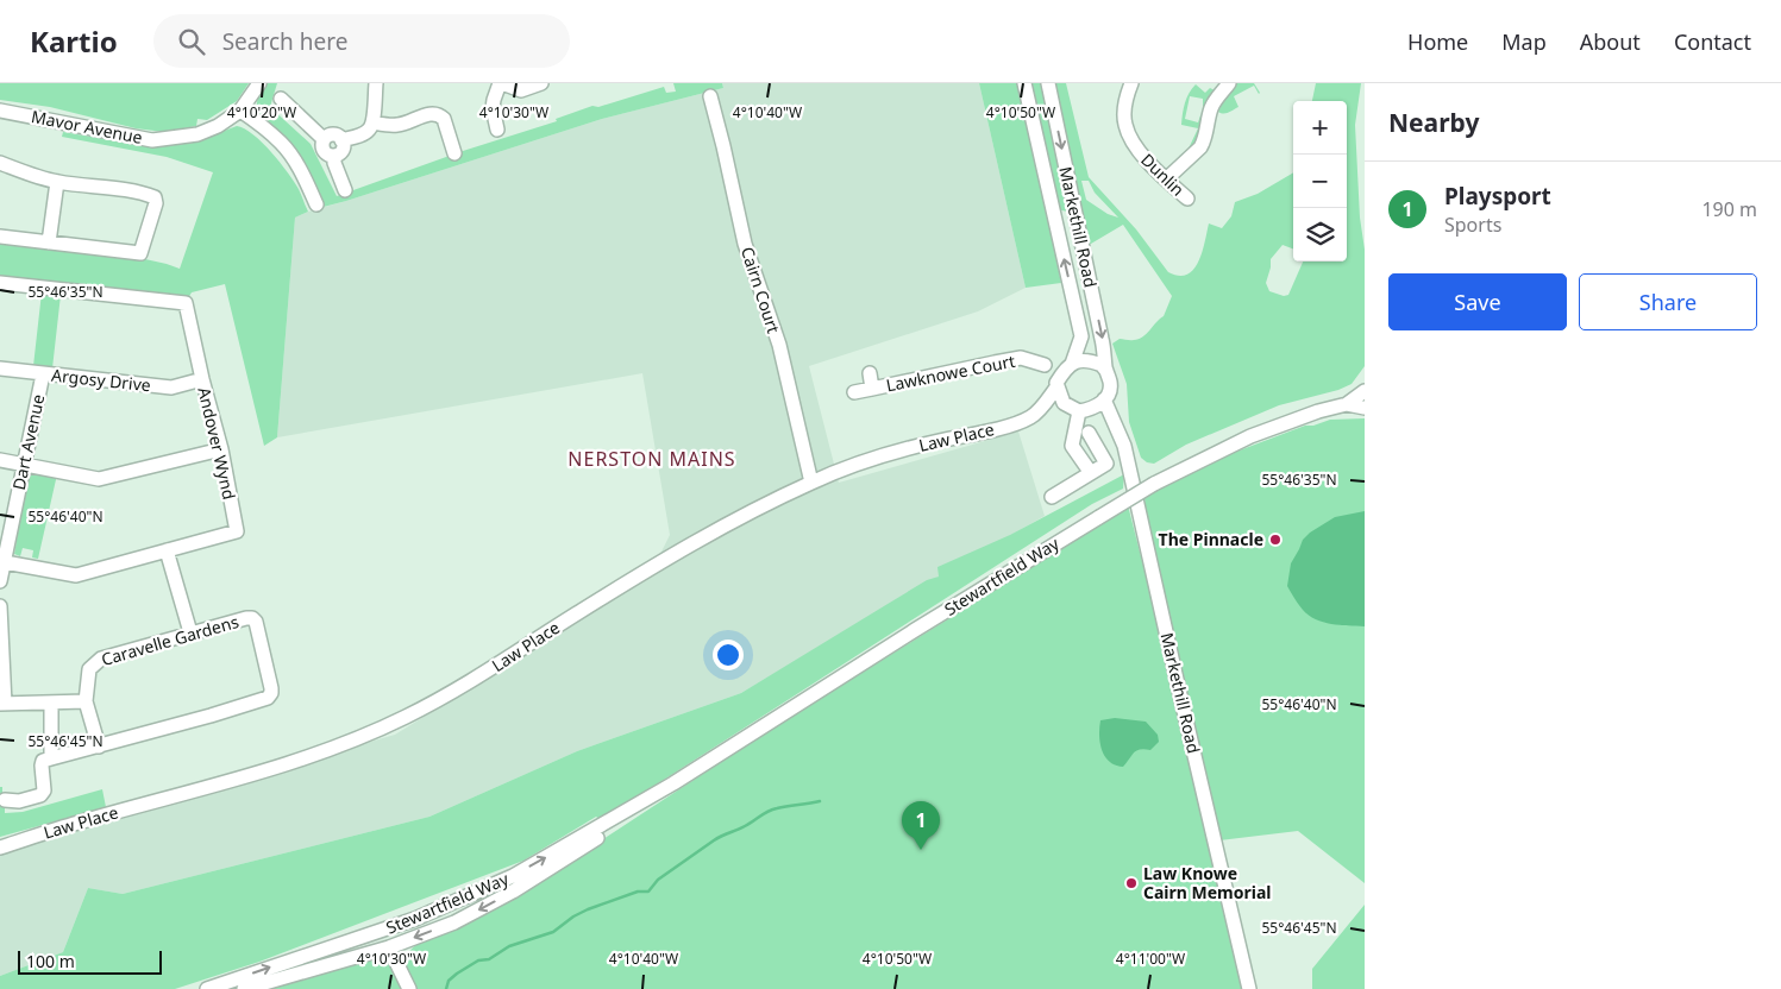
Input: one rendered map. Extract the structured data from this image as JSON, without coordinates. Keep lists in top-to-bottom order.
{
  "streets": {
    "street": [
      "Mavor Avenue",
      "Dunlin",
      "Markethill Road",
      "Cairn Court",
      "Lawknowe Court",
      "Argosy Drive",
      "Law Place",
      "Dart Avenue",
      "Andover Wynd",
      "Stewartfield Way",
      "Caravelle Gardens"
    ]
  },
  "crossings": [
    ["Markethill Road", "Lawknowe Court"],
    ["Markethill Road", "Law Place"],
    ["Cairn Court", "Law Place"],
    ["Lawknowe Court", "Law Place"],
    ["Argosy Drive", "Dart Avenue"],
    ["Argosy Drive", "Andover Wynd"],
    ["Dart Avenue", "Andover Wynd"]
  ],
  "districts": ["NERSTON MAINS"],
  "places": ["The Pinnacle", "Law Knowe Cairn Memorial"],
  "scale_bar": "100 m",
  "page": {
    "header": "Kartio",
    "search": "Search here",
    "nav": [
      "Home",
      "Map",
      "About",
      "Contact"
    ],
    "heading": "Nearby",
    "map_buttons": ["+", "−"],
    "list": [
      {
        "mark": "1",
        "name": "Playsport",
        "note": "Sports",
        "value": "190 m"
      }
    ],
    "buttons": ["Save", "Share"],
    "pins": "1",
    "scale": "100 m"
  },
  "coordinates": [
    "4°10'20\"W",
    "4°10'30\"W",
    "4°10'40\"W",
    "4°10'50\"W",
    "55°46'35\"N",
    "55°46'40\"N",
    "55°46'45\"N",
    "4°11'00\"W"
  ]
}
